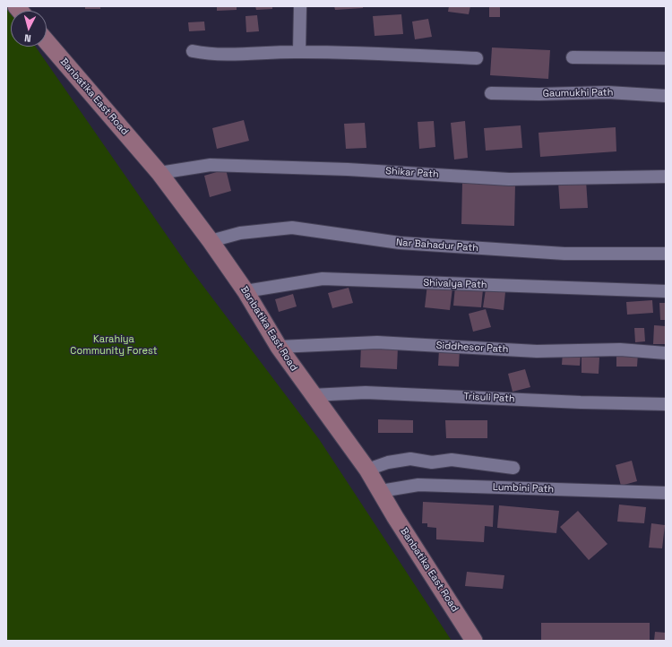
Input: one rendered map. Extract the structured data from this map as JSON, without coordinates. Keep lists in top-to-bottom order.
{
  "streets": {
    "street": [
      "Gaumukhi Path",
      "Banbatika East Road",
      "Shikar Path",
      "Nar Bahadur Path",
      "Shivalya Path",
      "Siddhesor Path",
      "Trisuli Path",
      "Lumbini Path"
    ]
  },
  "crossings": [
    ["Banbatika East Road", "Shikar Path"],
    ["Banbatika East Road", "Nar Bahadur Path"],
    ["Banbatika East Road", "Shivalya Path"],
    ["Banbatika East Road", "Siddhesor Path"],
    ["Banbatika East Road", "Trisuli Path"],
    ["Banbatika East Road", "Lumbini Path"]
  ],
  "parks": ["Karahiya Community Forest"],
  "north": "bottom"
}
